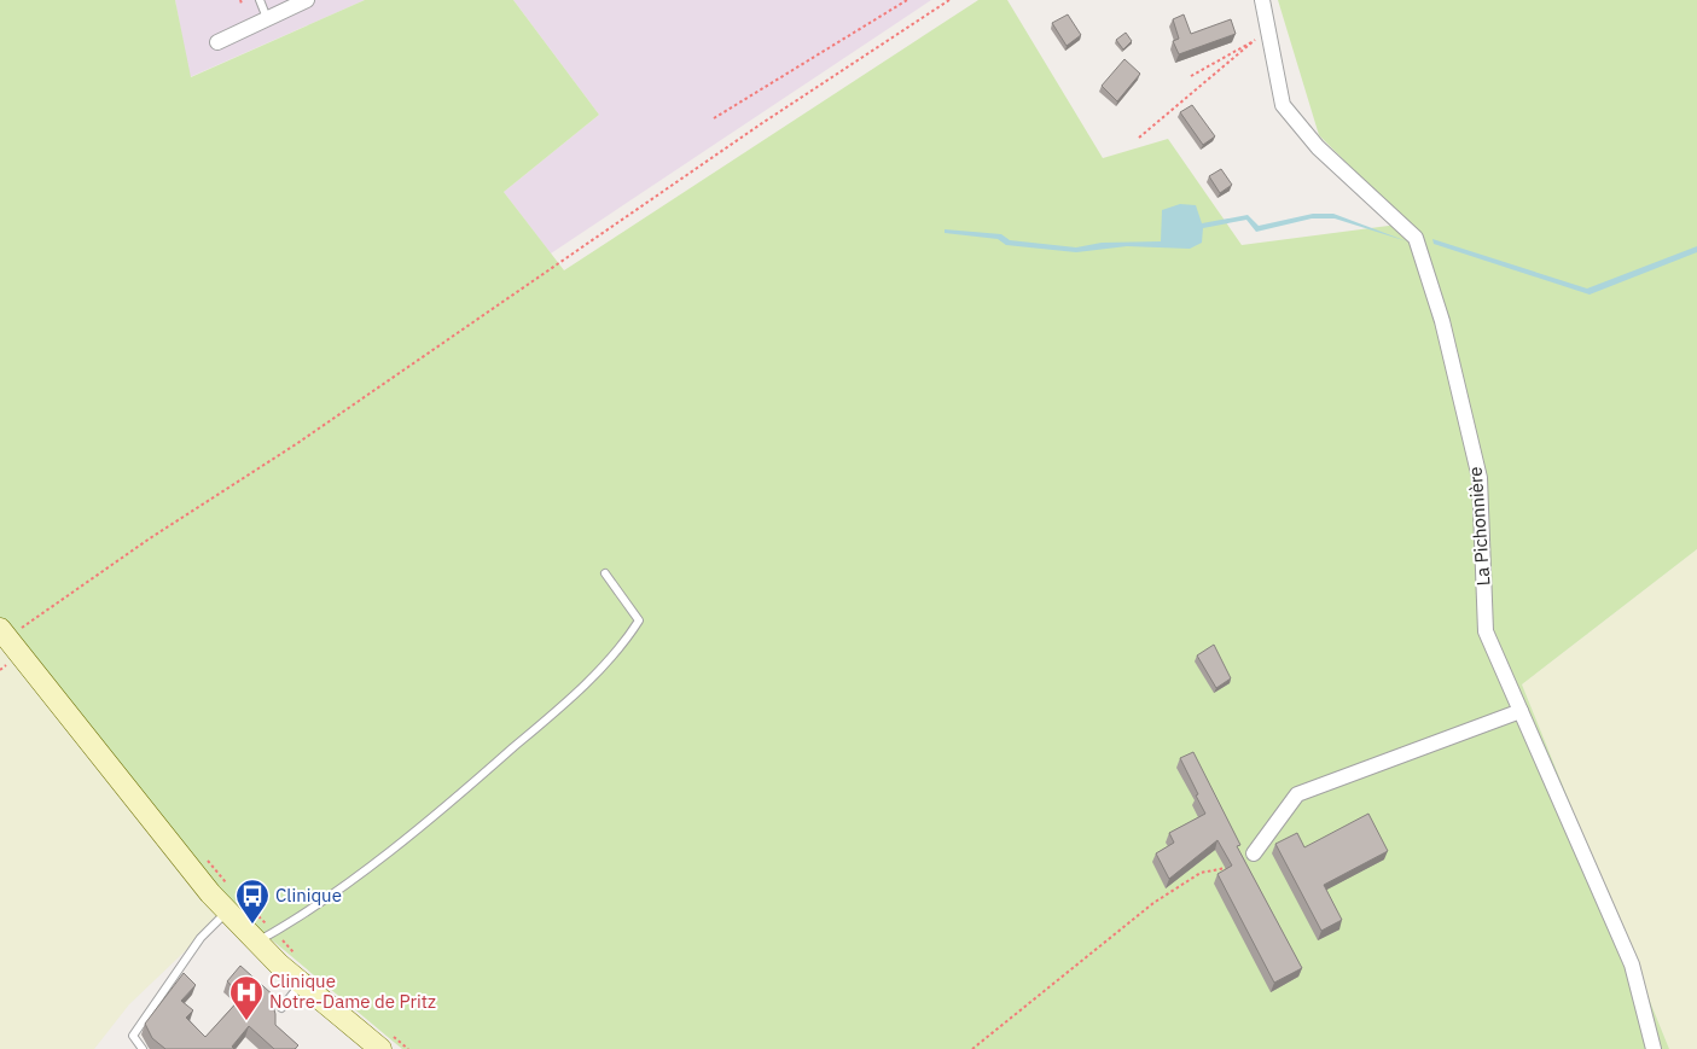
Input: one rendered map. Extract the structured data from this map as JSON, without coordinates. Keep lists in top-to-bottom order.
{
  "streets": {
    "street": ["La Pichonnière"]
  },
  "places": {
    "bus stop": ["Clinique"],
    "hospital": ["Clinique Notre-Dame de Pritz"]
  }
}
